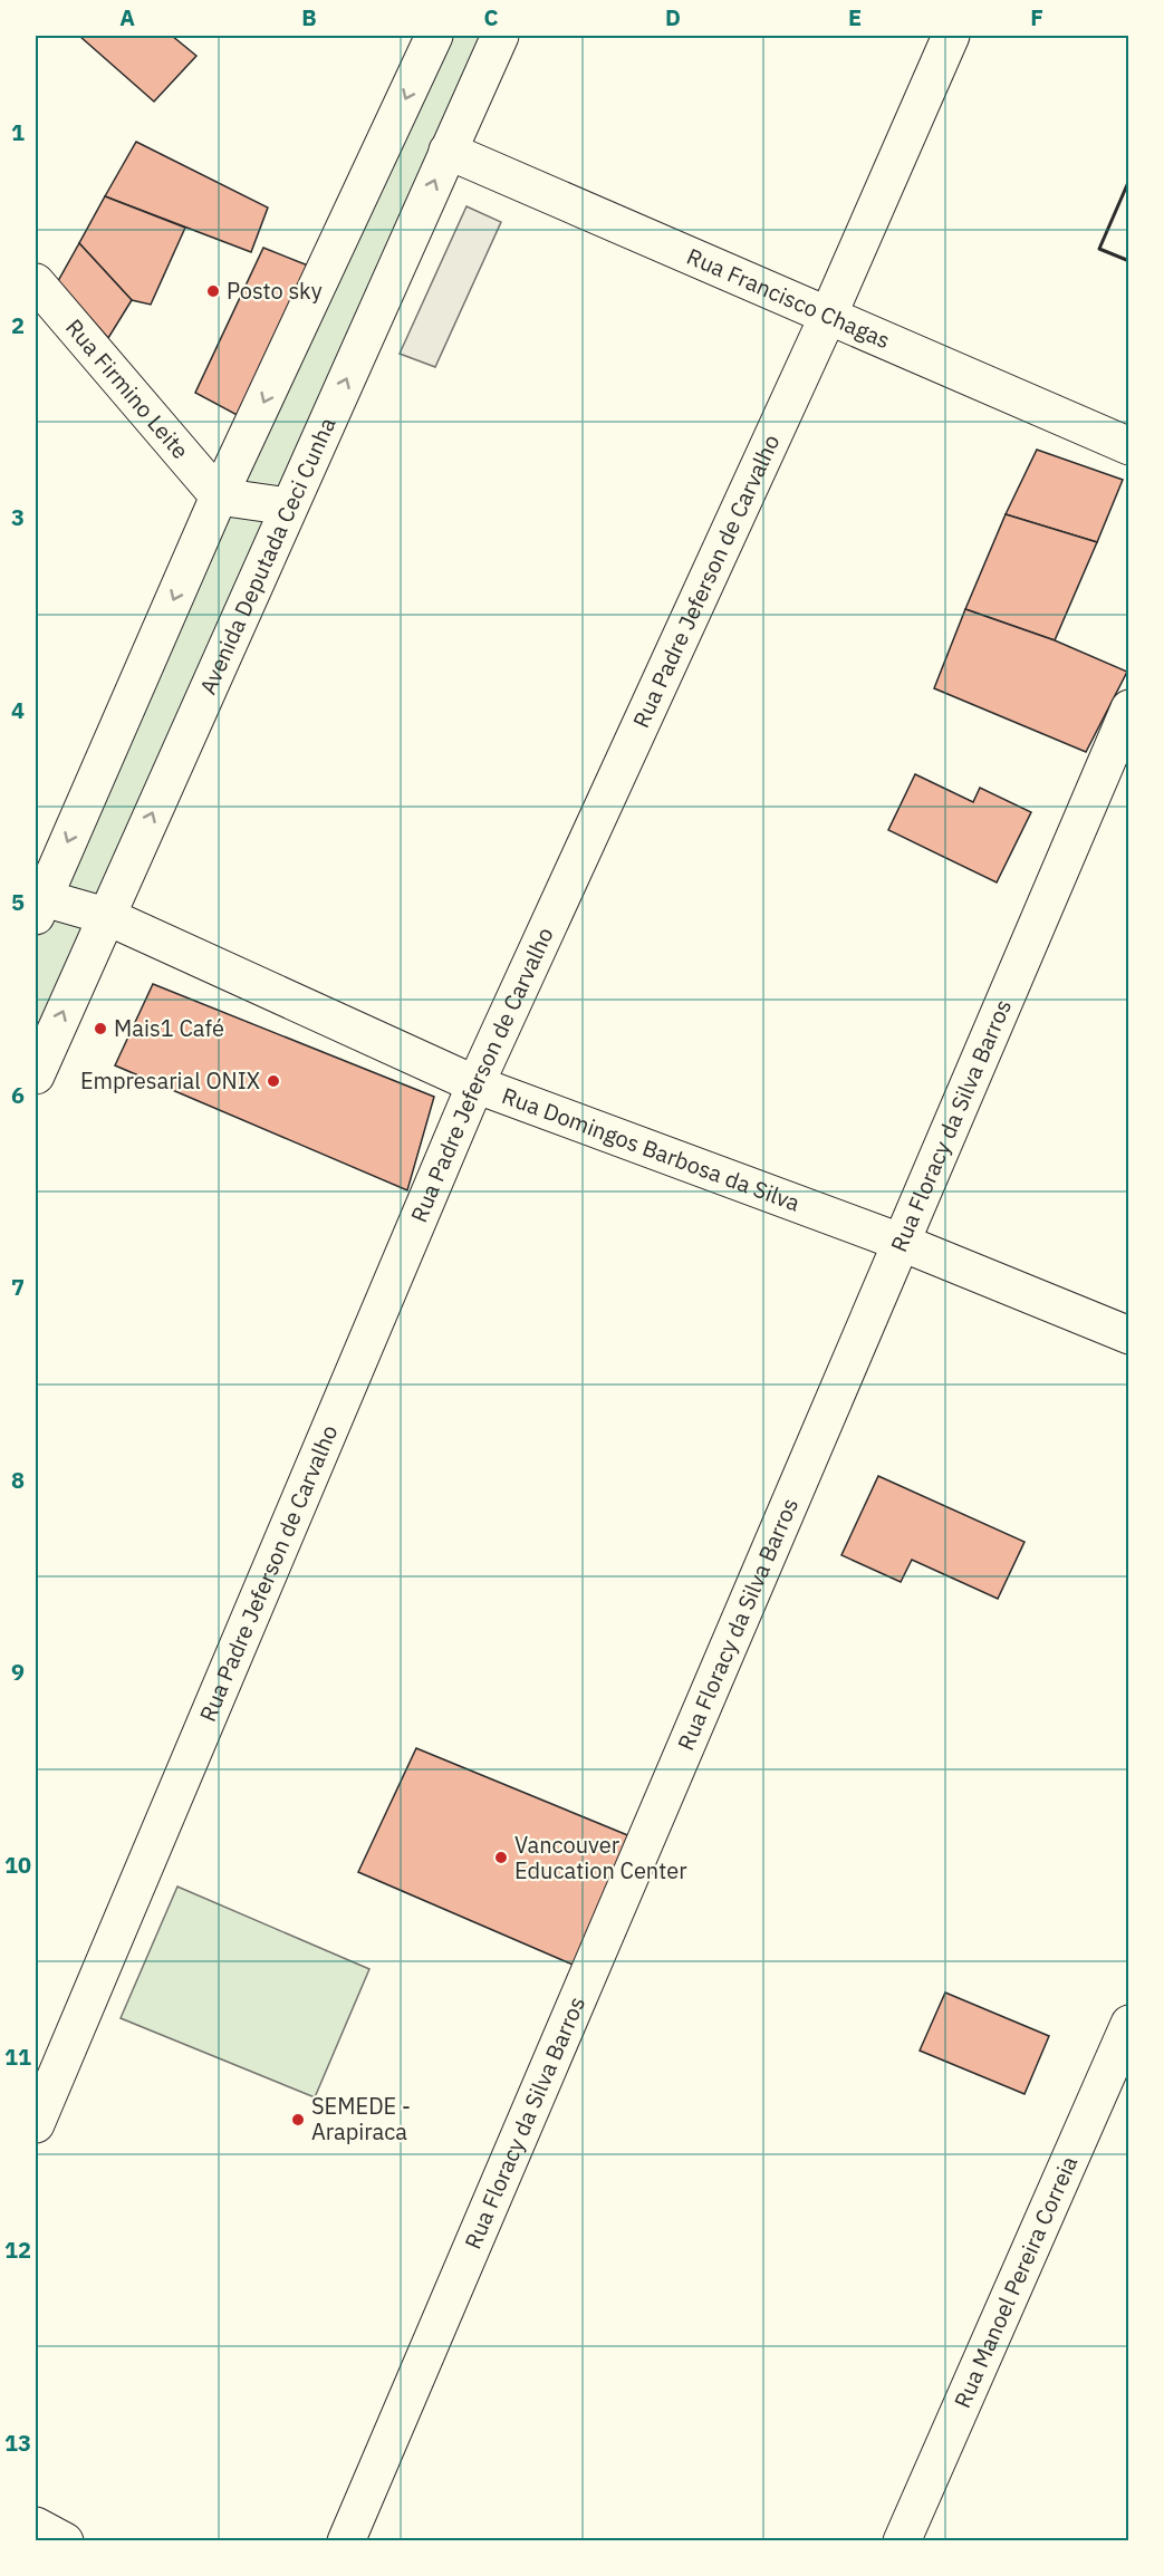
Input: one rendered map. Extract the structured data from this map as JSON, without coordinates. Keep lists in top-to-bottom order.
{
  "streets": {
    "street": [
      "Rua Francisco Chagas",
      "Rua Firmino Leite",
      "Avenida Deputada Ceci Cunha",
      "Rua Padre Jeferson de Carvalho",
      "Rua Floracy da Silva Barros",
      "Rua Domingos Barbosa da Silva",
      "Rua Manoel Pereira Correia"
    ]
  },
  "crossings": [
    ["Rua Francisco Chagas", "Avenida Deputada Ceci Cunha"],
    ["Rua Francisco Chagas", "Rua Padre Jeferson de Carvalho"],
    ["Avenida Deputada Ceci Cunha", "Rua Domingos Barbosa da Silva"],
    ["Rua Padre Jeferson de Carvalho", "Rua Domingos Barbosa da Silva"],
    ["Rua Floracy da Silva Barros", "Rua Domingos Barbosa da Silva"]
  ],
  "places": [
    "Posto sky",
    "Mais1 Café",
    "Empresarial ONIX",
    "Vancouver Education Center",
    "SEMEDE - Arapiraca"
  ],
  "grid": {
    "columns": [
      "A",
      "B",
      "C",
      "D",
      "E",
      "F"
    ],
    "rows": [
      "1",
      "2",
      "3",
      "4",
      "5",
      "6",
      "7",
      "8",
      "9",
      "10",
      "11",
      "12",
      "13"
    ]
  }
}
